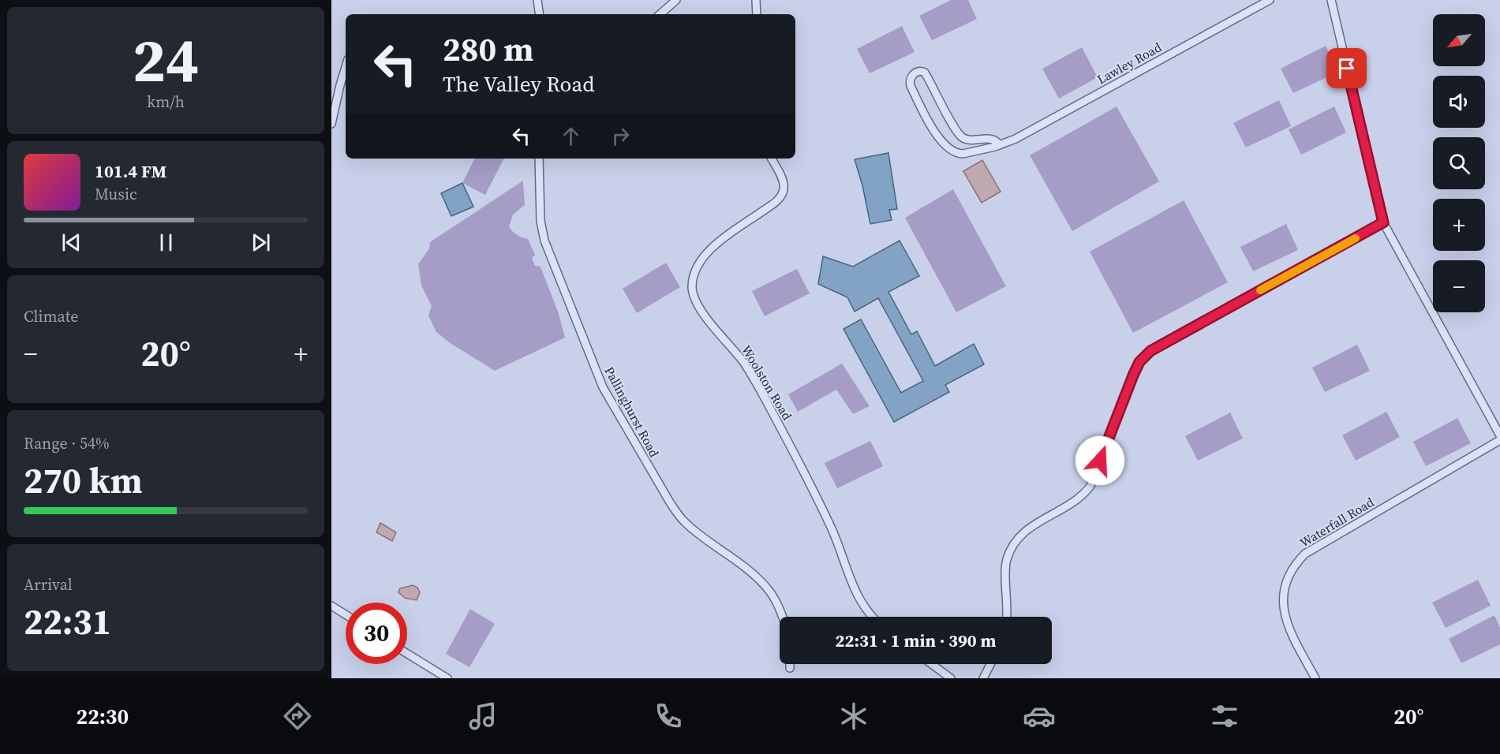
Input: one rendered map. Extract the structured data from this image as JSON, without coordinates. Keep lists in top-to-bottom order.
{
  "streets": {
    "street": [
      "Lawley Road",
      "Woolston Road",
      "Pallinghurst Road",
      "Waterfall Road"
    ]
  },
  "north": "bottom left",
  "page": {
    "tile": [
      ["24", "km/h"],
      "Climate",
      ["Range · 54%", "270 km"],
      ["Arrival", "22:31"]
    ],
    "map_buttons": ["+", "−"],
    "turn": ["280 m", "The Valley Road"],
    "song": ["101.4 FM", "Music"],
    "heat": ["−", "20°", "+"],
    "limit": "30",
    "trip": "22:31 · 1 min · 390 m",
    "tabs": ["22:30", "20°"]
  }
}
